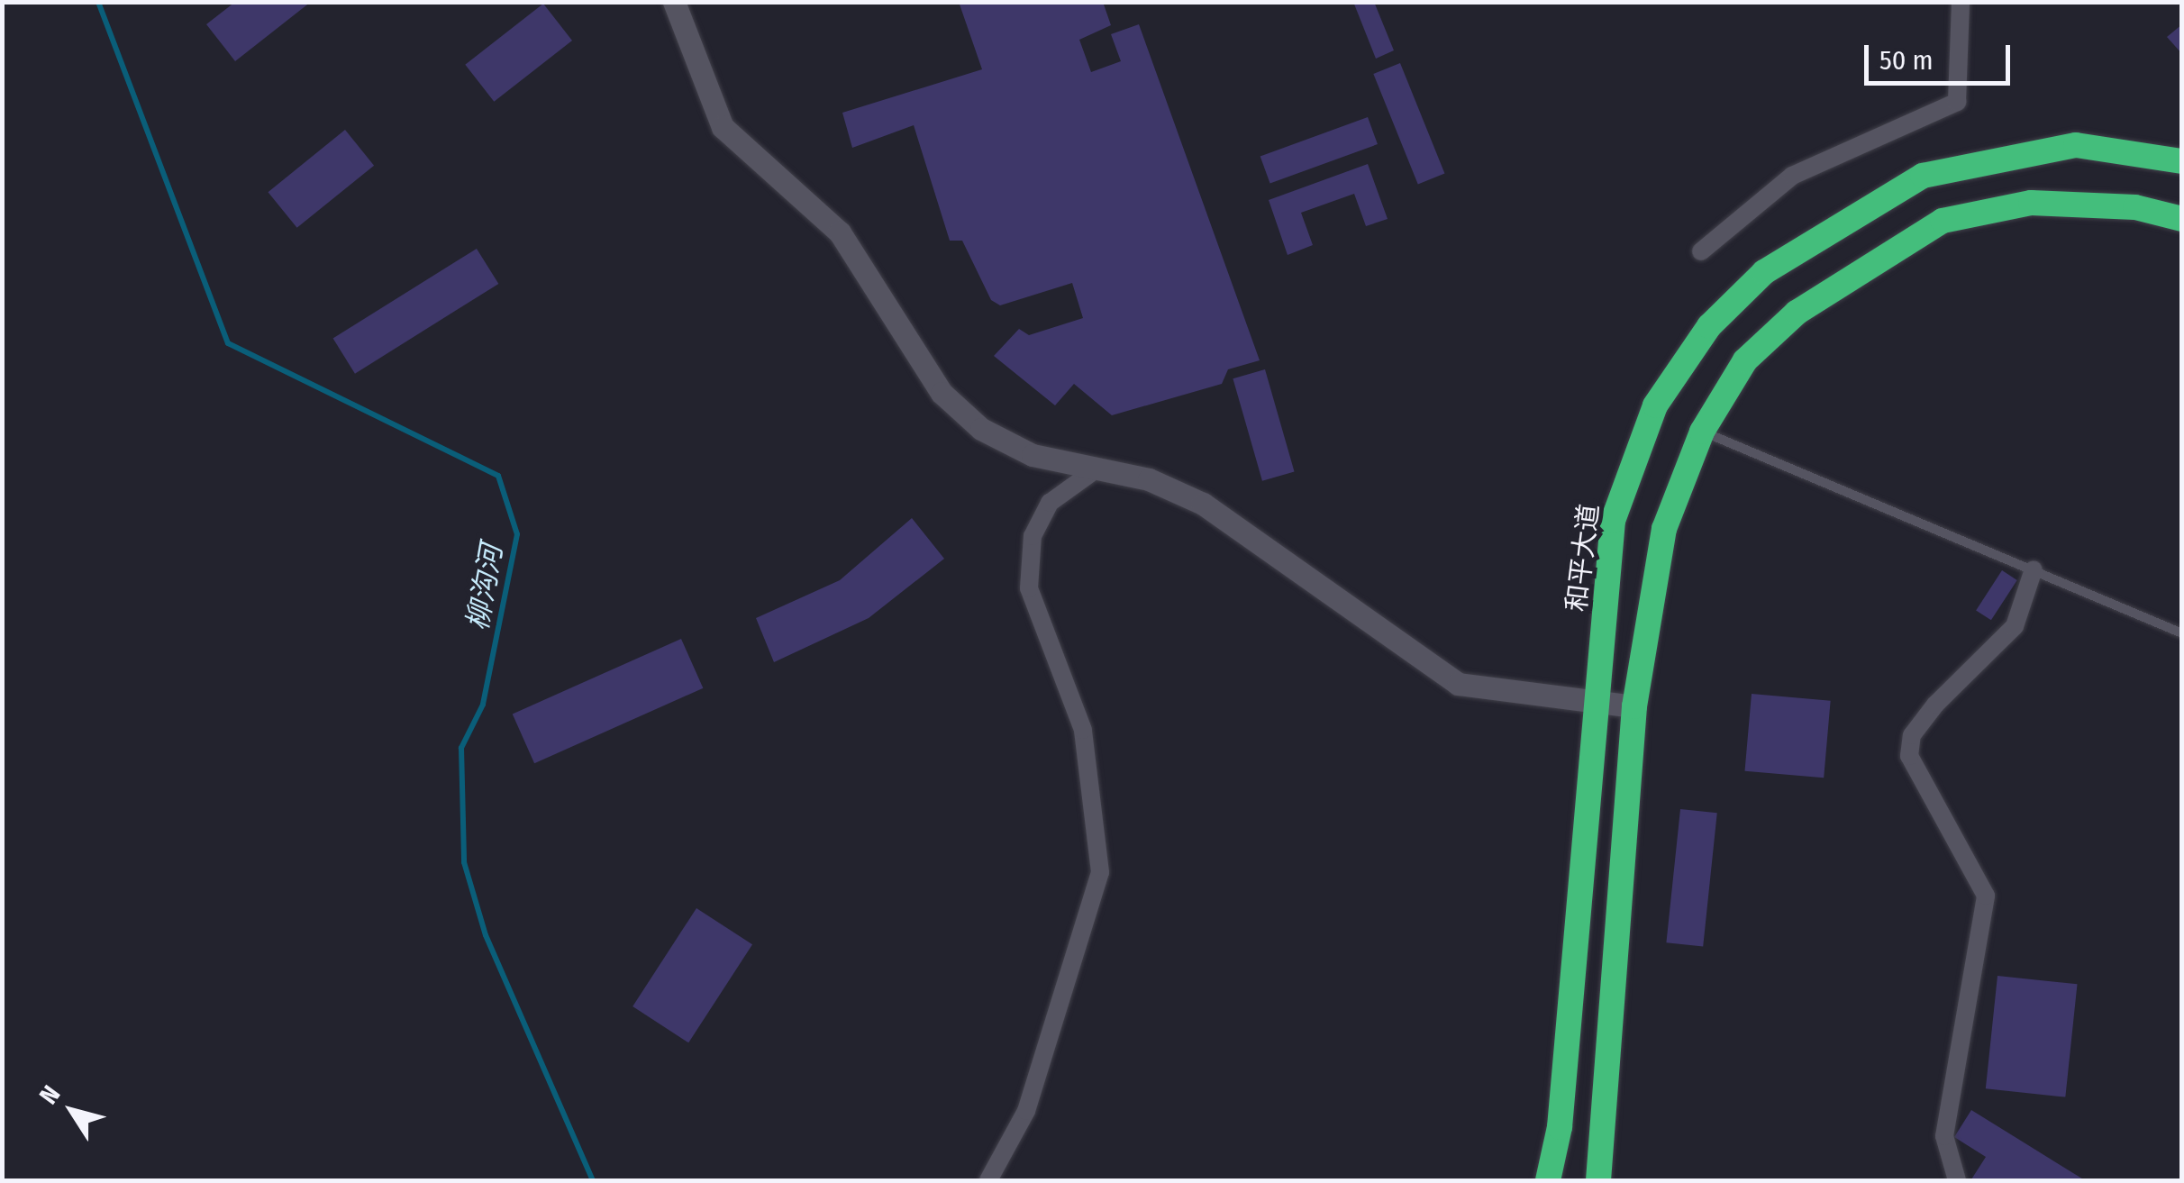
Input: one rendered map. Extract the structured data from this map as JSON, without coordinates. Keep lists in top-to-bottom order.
{
  "streets": {
    "highway": ["和平大道"]
  },
  "water": ["柳沟河"],
  "scale_bar": "50 m",
  "north": "top left"
}
